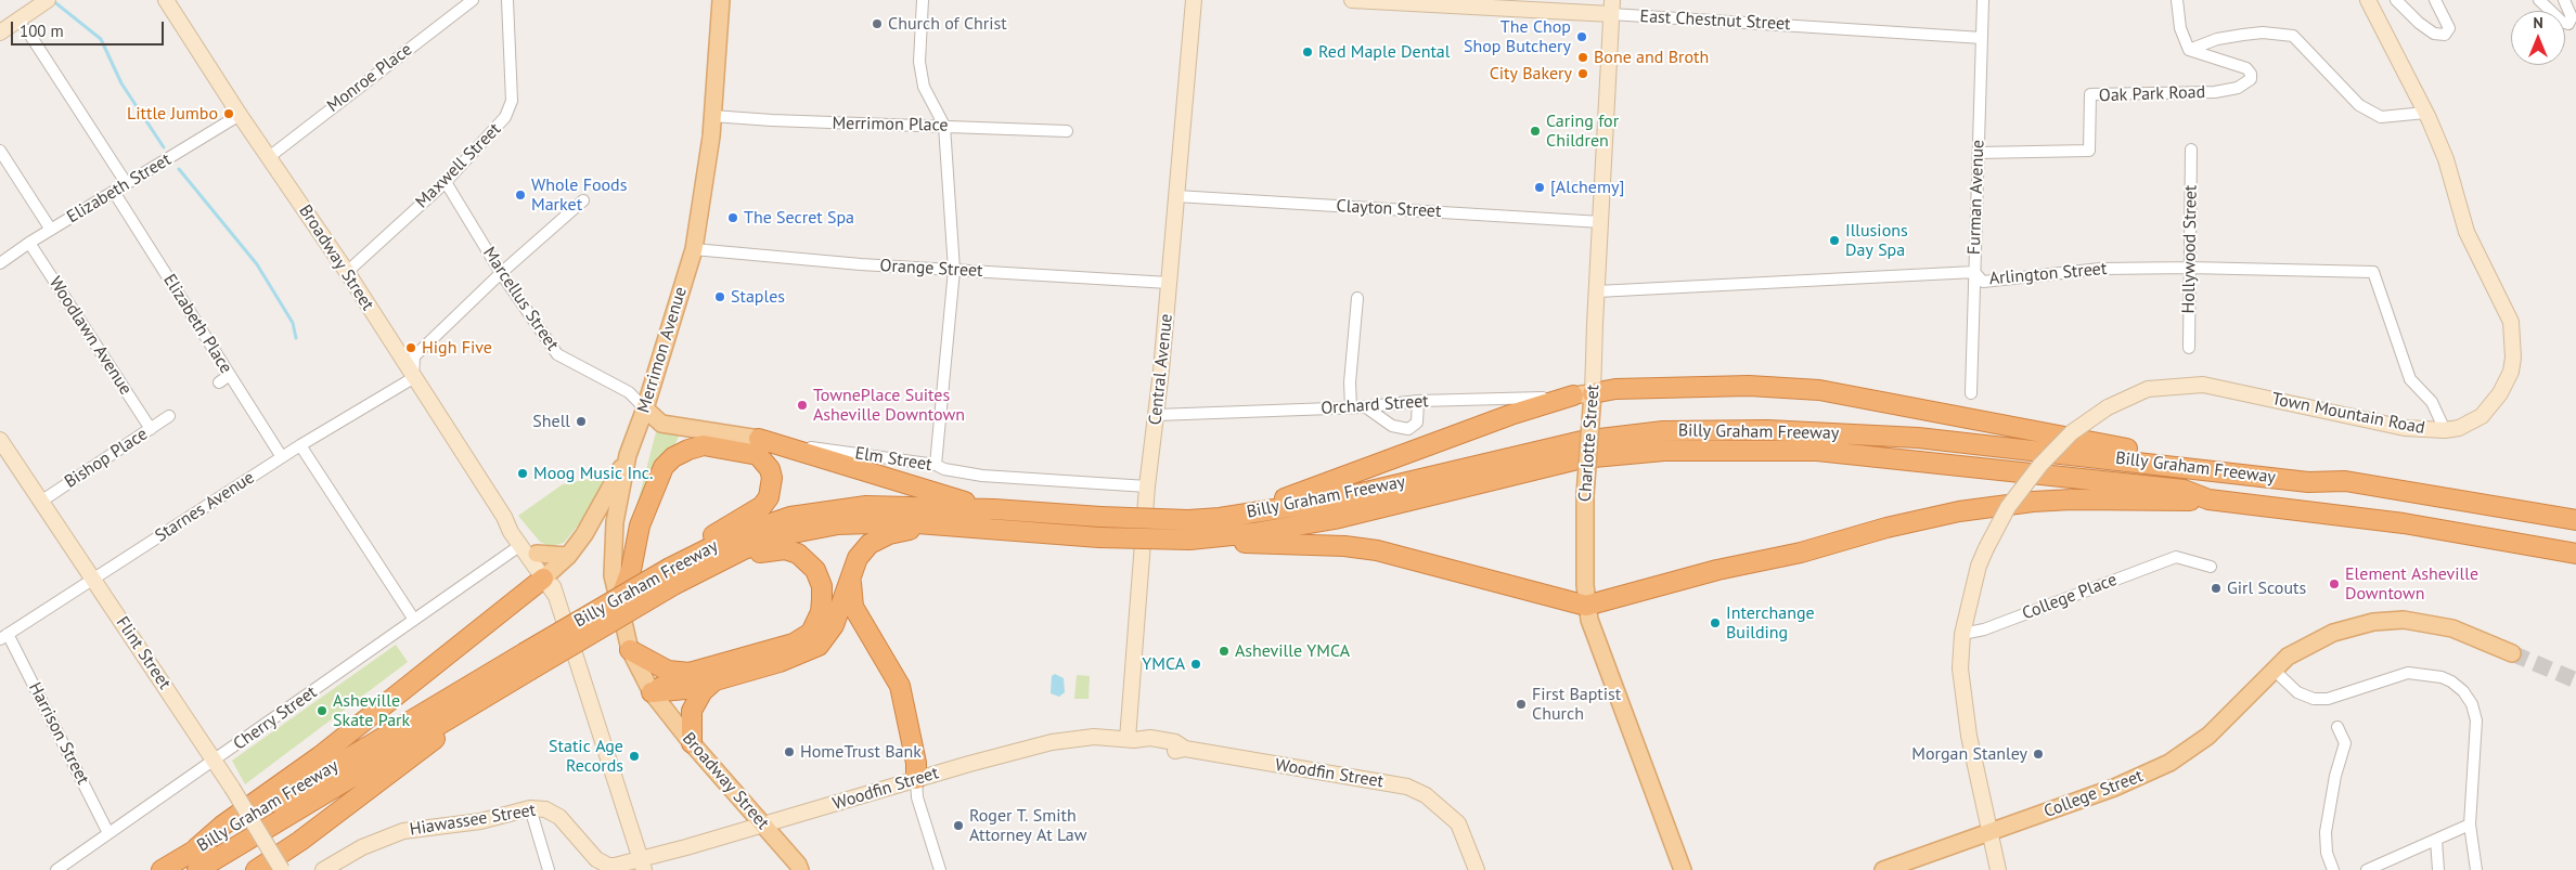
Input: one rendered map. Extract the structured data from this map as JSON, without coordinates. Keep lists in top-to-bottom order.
{
  "streets": {
    "highway": ["Billy Graham Freeway"],
    "main road": [
      "Broadway Street",
      "Merrimon Avenue",
      "Orchard Street",
      "Charlotte Street",
      "Elm Street",
      "College Street"
    ],
    "street": [
      "East Chestnut Street",
      "Monroe Place",
      "Oak Park Road",
      "Merrimon Place",
      "Maxwell Street",
      "Elizabeth Street",
      "Furman Avenue",
      "Clayton Street",
      "Hollywood Street",
      "Orange Street",
      "Arlington Street",
      "Marcellus Street",
      "Elizabeth Place",
      "Woodlawn Avenue",
      "Central Avenue",
      "Town Mountain Road",
      "Bishop Place",
      "Starnes Avenue",
      "College Place",
      "Flint Street",
      "Cherry Street",
      "Harrison Street",
      "Woodfin Street",
      "Hiawassee Street"
    ]
  },
  "crossings": [
    ["East Chestnut Street", "Furman Avenue"],
    ["East Chestnut Street", "Charlotte Street"],
    ["Monroe Place", "Broadway Street"],
    ["Oak Park Road", "Furman Avenue"],
    ["Merrimon Place", "Merrimon Avenue"],
    ["Maxwell Street", "Broadway Street"],
    ["Maxwell Street", "Marcellus Street"],
    ["Elizabeth Street", "Broadway Street"],
    ["Elizabeth Street", "Elizabeth Place"],
    ["Elizabeth Street", "Woodlawn Avenue"],
    ["Furman Avenue", "Arlington Street"],
    ["Clayton Street", "Central Avenue"],
    ["Clayton Street", "Charlotte Street"],
    ["Hollywood Street", "Arlington Street"],
    ["Broadway Street", "Merrimon Avenue"],
    ["Broadway Street", "Starnes Avenue"],
    ["Broadway Street", "Cherry Street"],
    ["Broadway Street", "Woodfin Street"],
    ["Broadway Street", "Hiawassee Street"],
    ["Orange Street", "Merrimon Avenue"],
    ["Orange Street", "Central Avenue"],
    ["Arlington Street", "Town Mountain Road"],
    ["Arlington Street", "Charlotte Street"],
    ["Marcellus Street", "Merrimon Avenue"],
    ["Marcellus Street", "Elm Street"],
    ["Elizabeth Place", "Starnes Avenue"],
    ["Woodlawn Avenue", "Bishop Place"],
    ["Merrimon Avenue", "Elm Street"],
    ["Central Avenue", "Orchard Street"],
    ["Central Avenue", "Elm Street"],
    ["Central Avenue", "Woodfin Street"],
    ["Orchard Street", "Charlotte Street"],
    ["Town Mountain Road", "College Place"],
    ["Bishop Place", "Flint Street"],
    ["Starnes Avenue", "Flint Street"],
    ["Starnes Avenue", "Harrison Street"],
    ["Flint Street", "Cherry Street"],
    ["Cherry Street", "Harrison Street"],
    ["Woodfin Street", "Hiawassee Street"]
  ],
  "places": [
    "Church of Christ",
    "The Chop Shop Butchery",
    "Red Maple Dental",
    "Bone and Broth",
    "City Bakery",
    "Little Jumbo",
    "Caring for Children",
    "[Alchemy]",
    "Whole Foods Market",
    "The Secret Spa",
    "Illusions Day Spa",
    "Staples",
    "High Five",
    "TownePlace Suites Asheville Downtown",
    "Shell",
    "Moog Music Inc.",
    "Element Asheville Downtown",
    "Girl Scouts",
    "Interchange Building",
    "Asheville YMCA",
    "YMCA",
    "First Baptist Church",
    "Asheville Skate Park",
    "HomeTrust Bank",
    "Morgan Stanley",
    "Static Age Records",
    "Roger T. Smith Attorney At Law"
  ],
  "scale_bar": "100 m",
  "north": "top"
}
